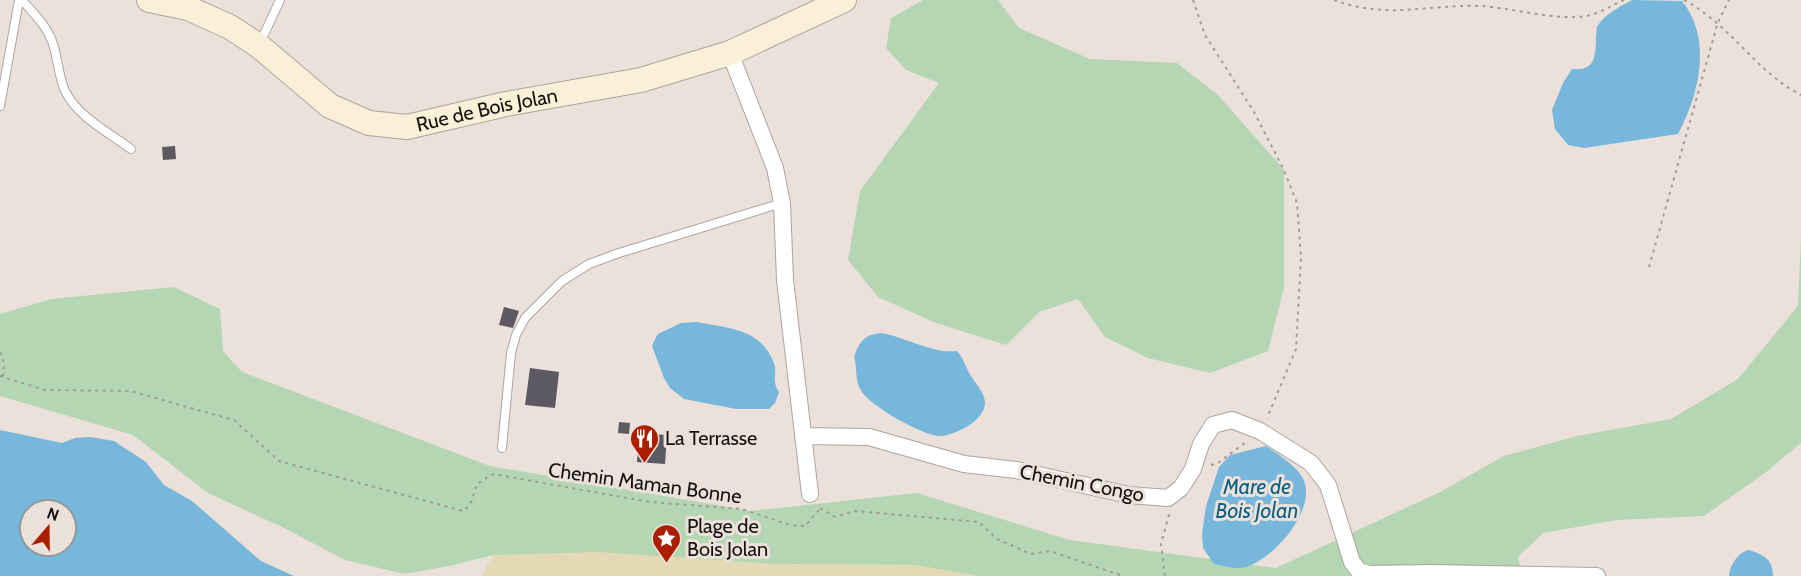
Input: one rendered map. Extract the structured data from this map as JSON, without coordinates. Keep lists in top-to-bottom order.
{
  "streets": {
    "street": ["Rue de Bois Jolan", "Chemin Congo"],
    "path": ["Chemin Maman Bonne"]
  },
  "water": ["Mare de Bois Jolan"],
  "places": {
    "restaurant": ["La Terrasse"],
    "place": ["Plage de Bois Jolan"]
  },
  "north": "top"
}
